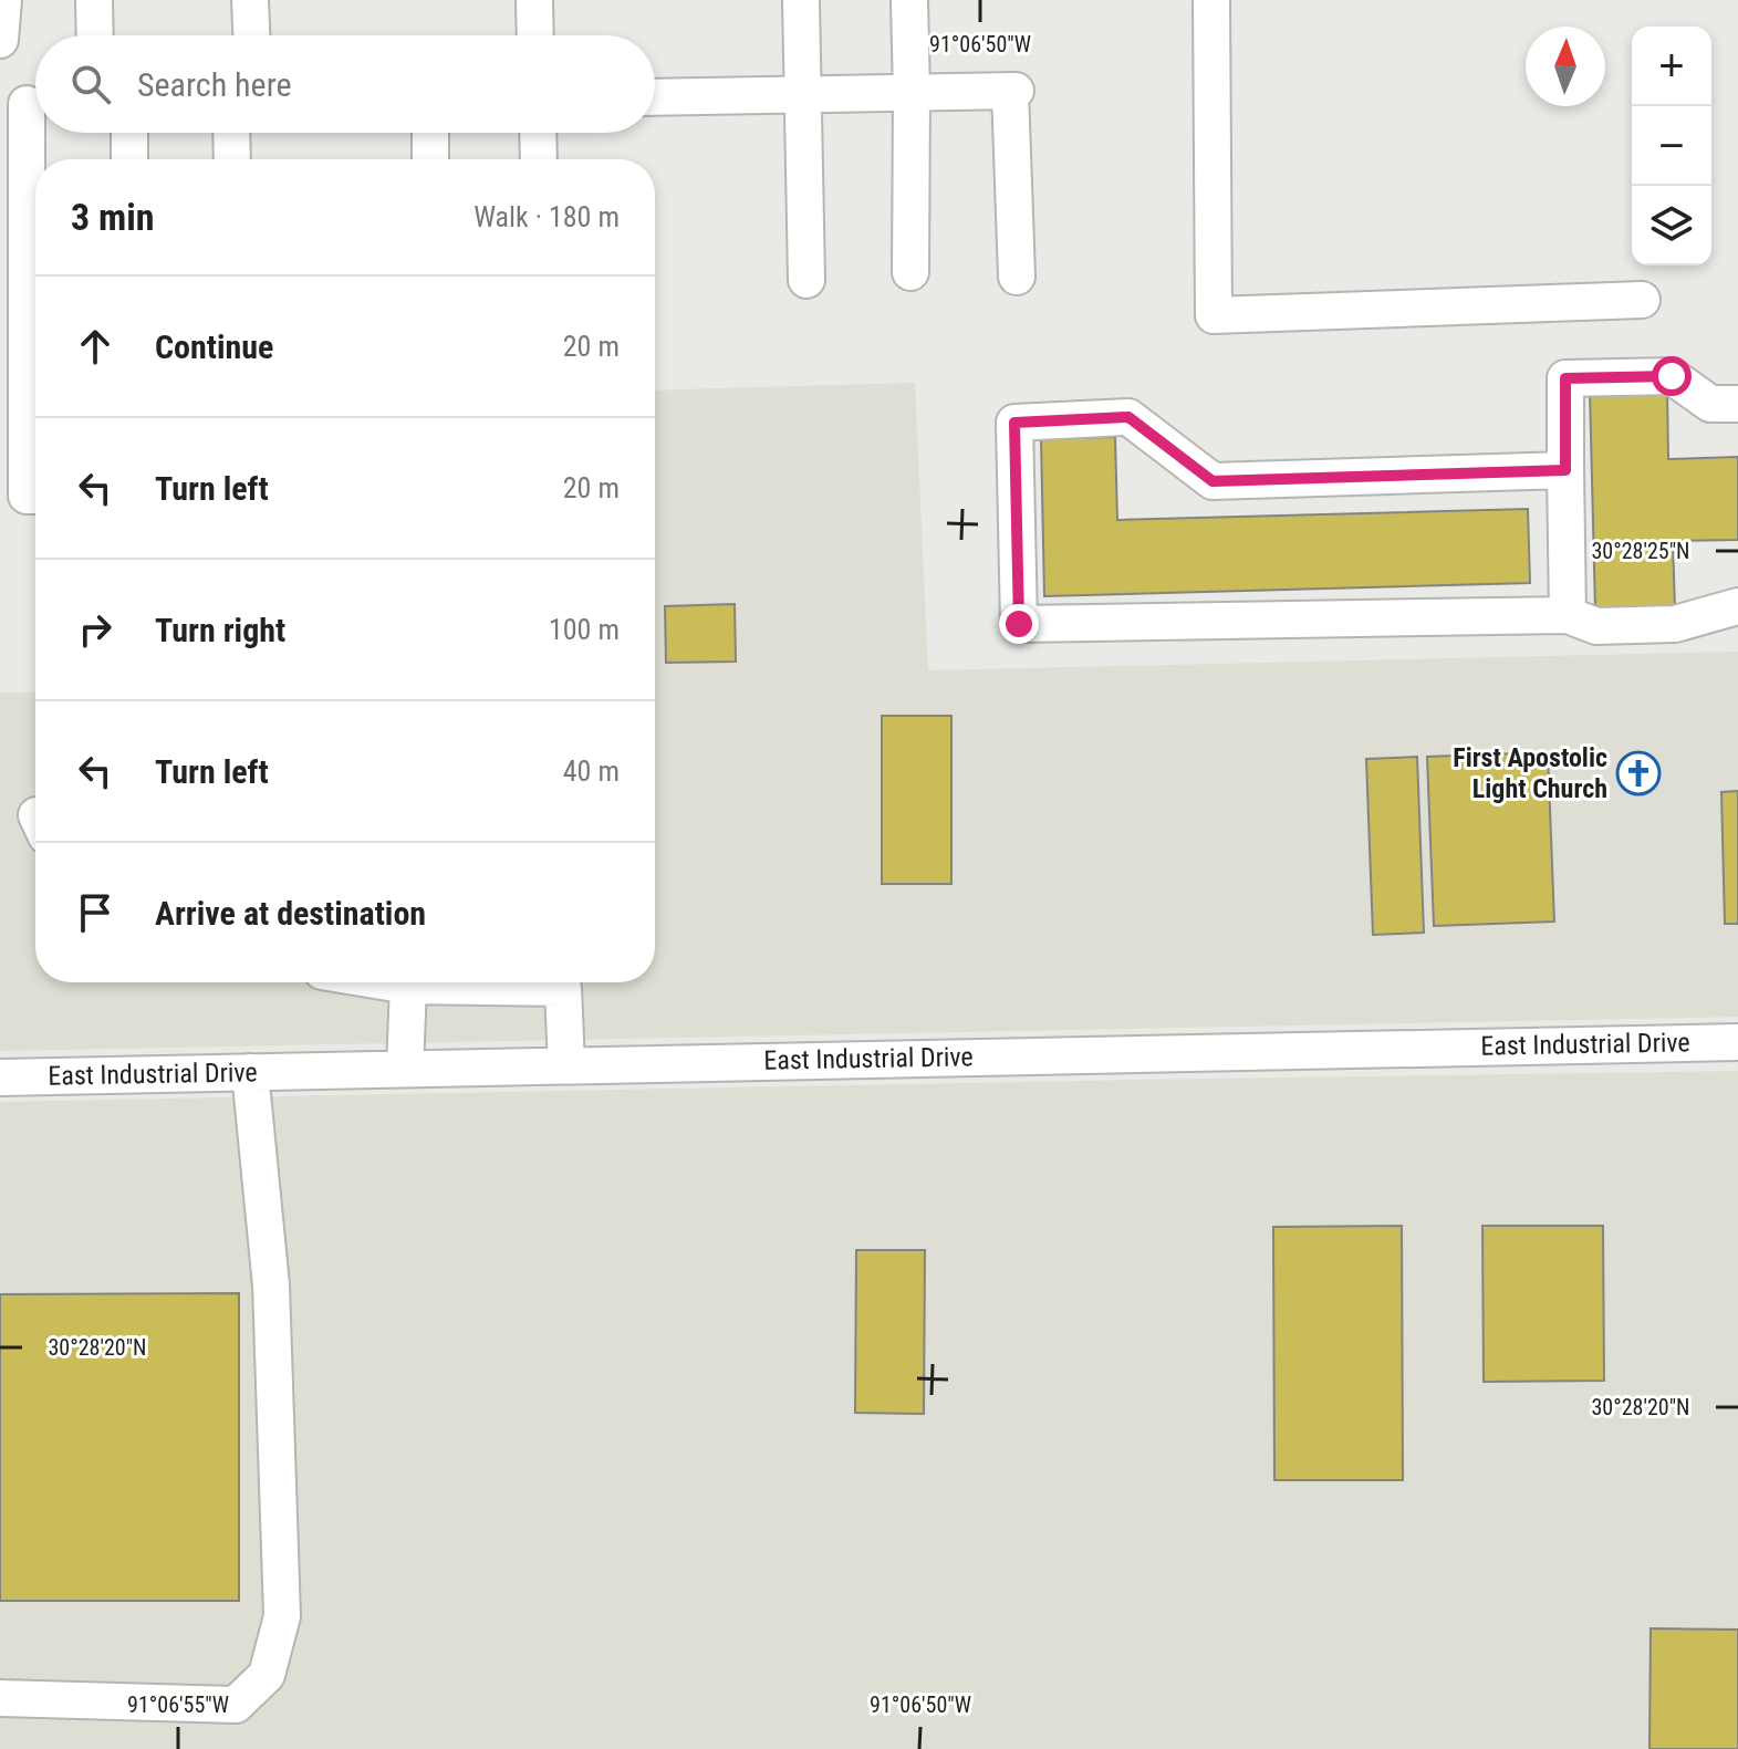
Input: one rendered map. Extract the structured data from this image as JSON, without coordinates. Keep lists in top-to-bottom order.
{
  "streets": {
    "street": ["East Industrial Drive"]
  },
  "places": {
    "church": ["First Apostolic Light Church"]
  },
  "north": "top",
  "page": {
    "map_buttons": ["+", "−"],
    "search": "Search here",
    "heading": ["3 min", "Walk · 180 m"],
    "list": [
      ["Continue", "20 m"],
      ["Turn left", "20 m"],
      ["Turn right", "100 m"],
      ["Turn left", "40 m"],
      "Arrive at destination"
    ]
  },
  "coordinates": [
    "91°06'50\"W",
    "30°28'25\"N",
    "30°28'20\"N",
    "91°06'55\"W"
  ]
}
